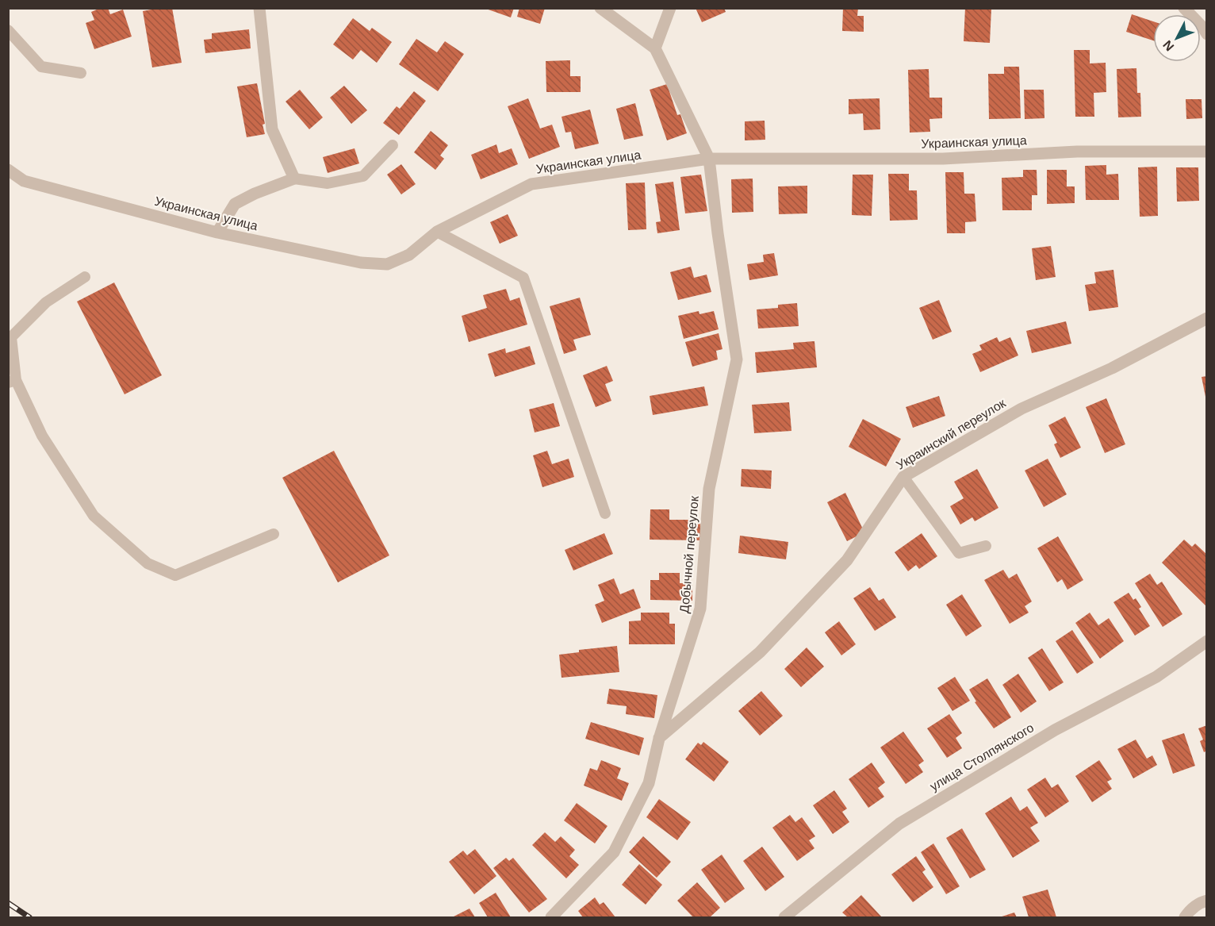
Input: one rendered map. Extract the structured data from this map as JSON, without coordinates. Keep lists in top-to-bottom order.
{
  "streets": {
    "street": [
      "Украинская улица",
      "Украинский переулок",
      "Добычной переулок",
      "улица Столпянского"
    ]
  },
  "crossings": [
    ["Украинская улица", "Добычной переулок"],
    ["Украинский переулок", "Добычной переулок"]
  ],
  "north": "bottom left"
}
